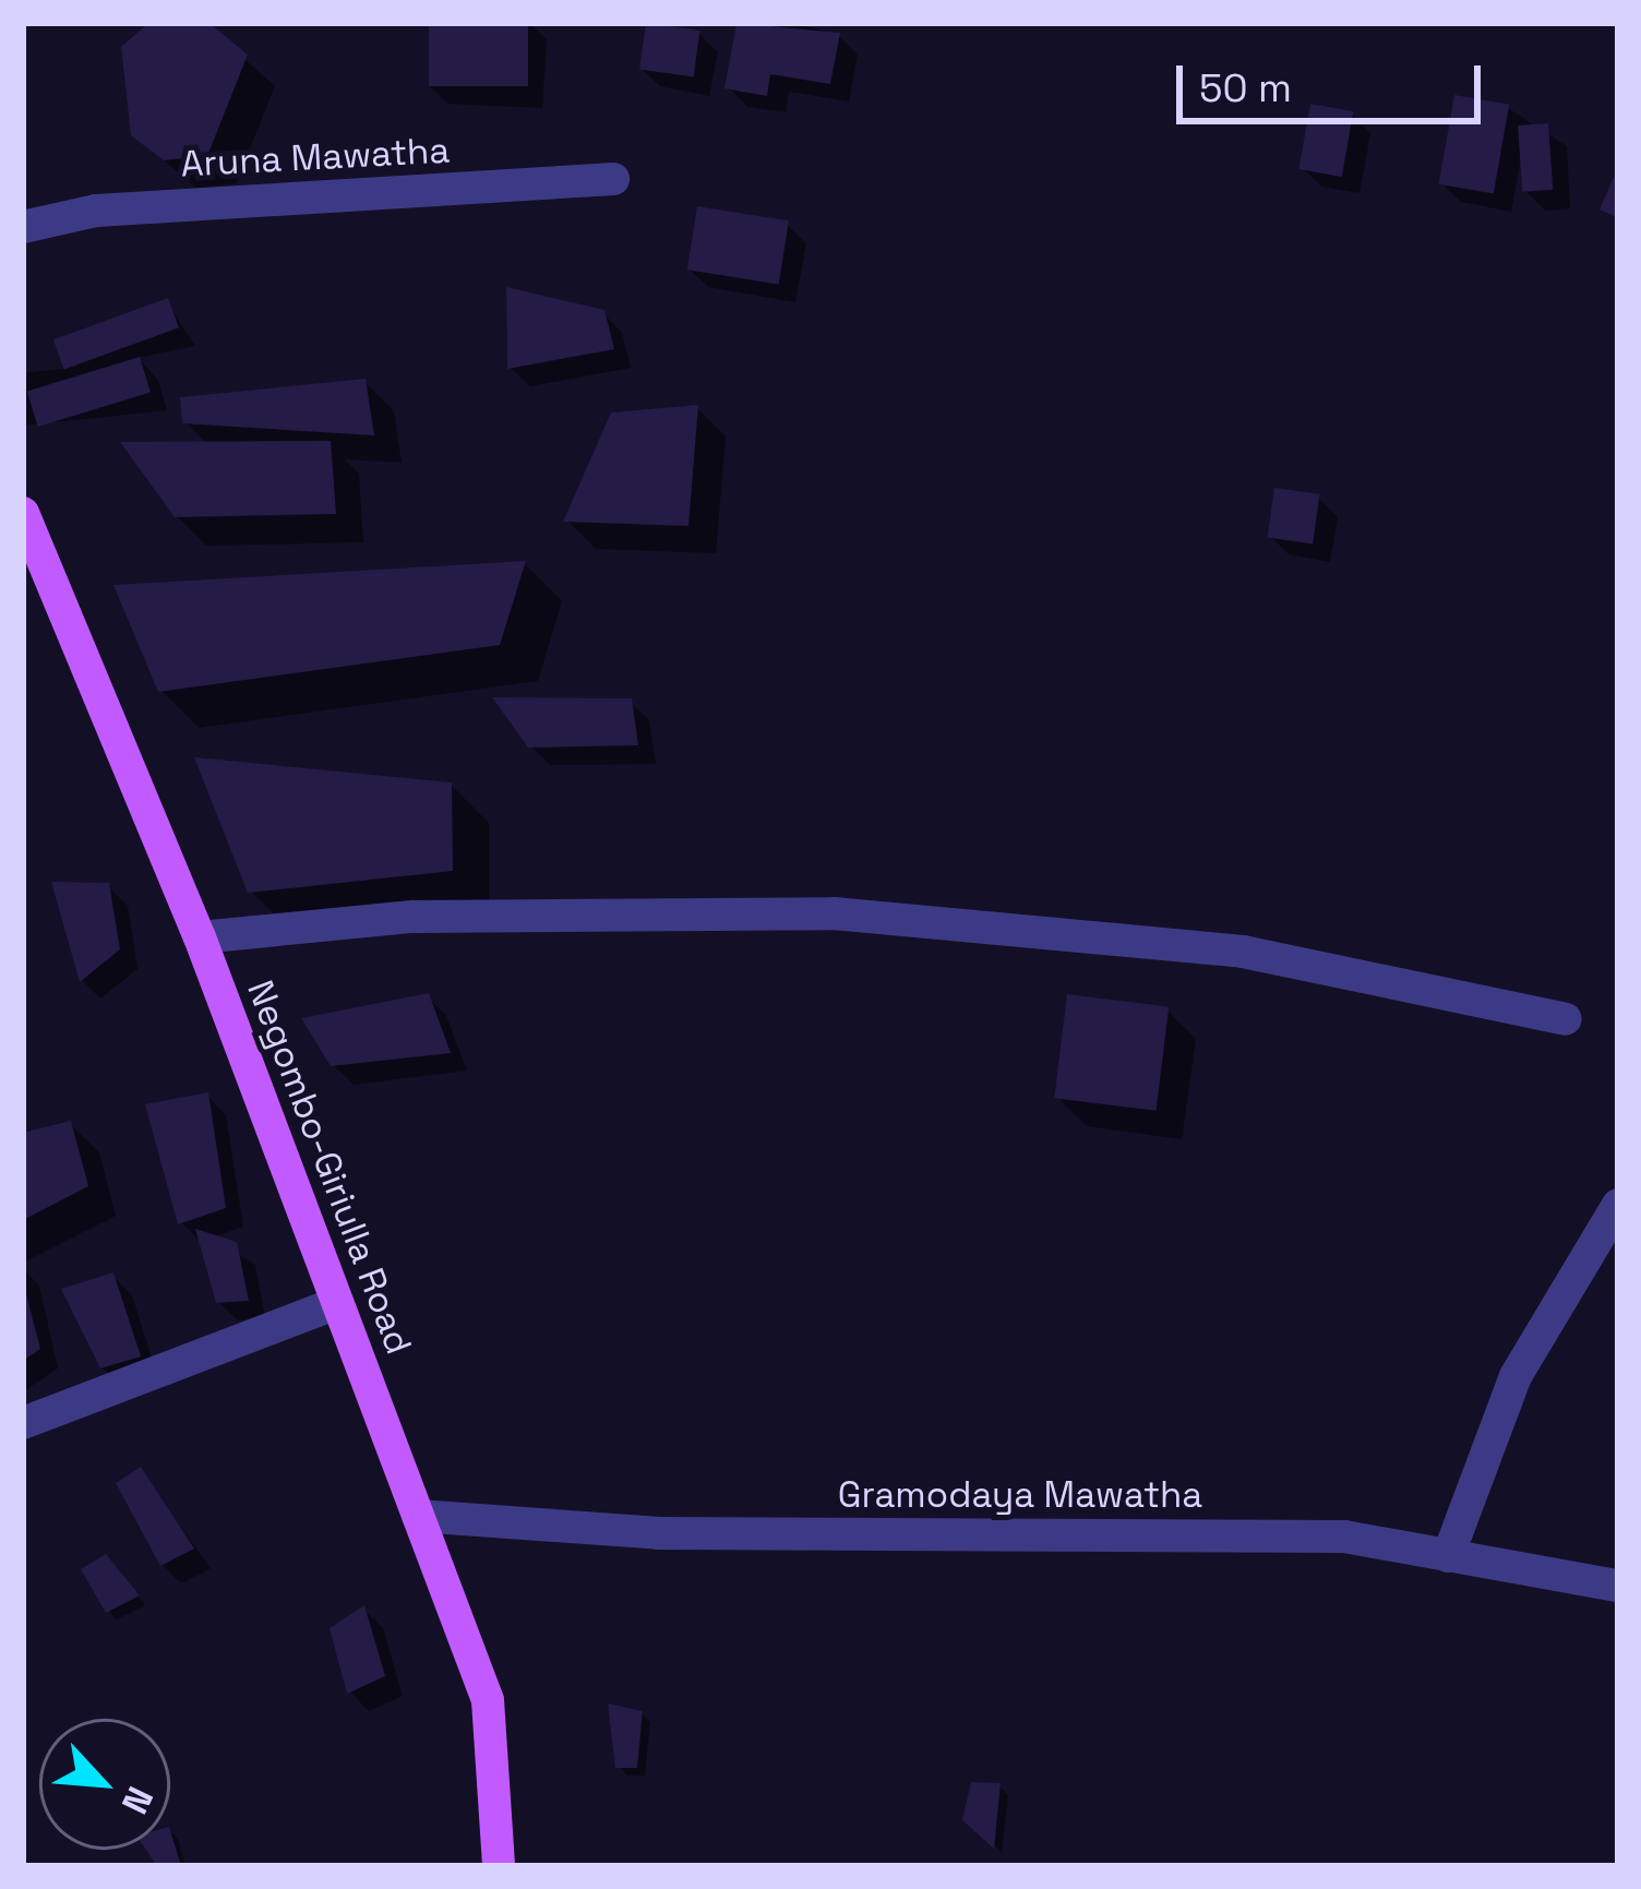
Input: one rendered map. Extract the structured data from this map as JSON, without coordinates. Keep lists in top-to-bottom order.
{
  "streets": {
    "main road": ["Negombo-Giriulla Road"],
    "street": ["Aruna Mawatha", "Gramodaya Mawatha"]
  },
  "crossings": [
    ["Negombo-Giriulla Road", "Gramodaya Mawatha"]
  ],
  "scale_bar": "50 m",
  "north": "bottom right"
}
